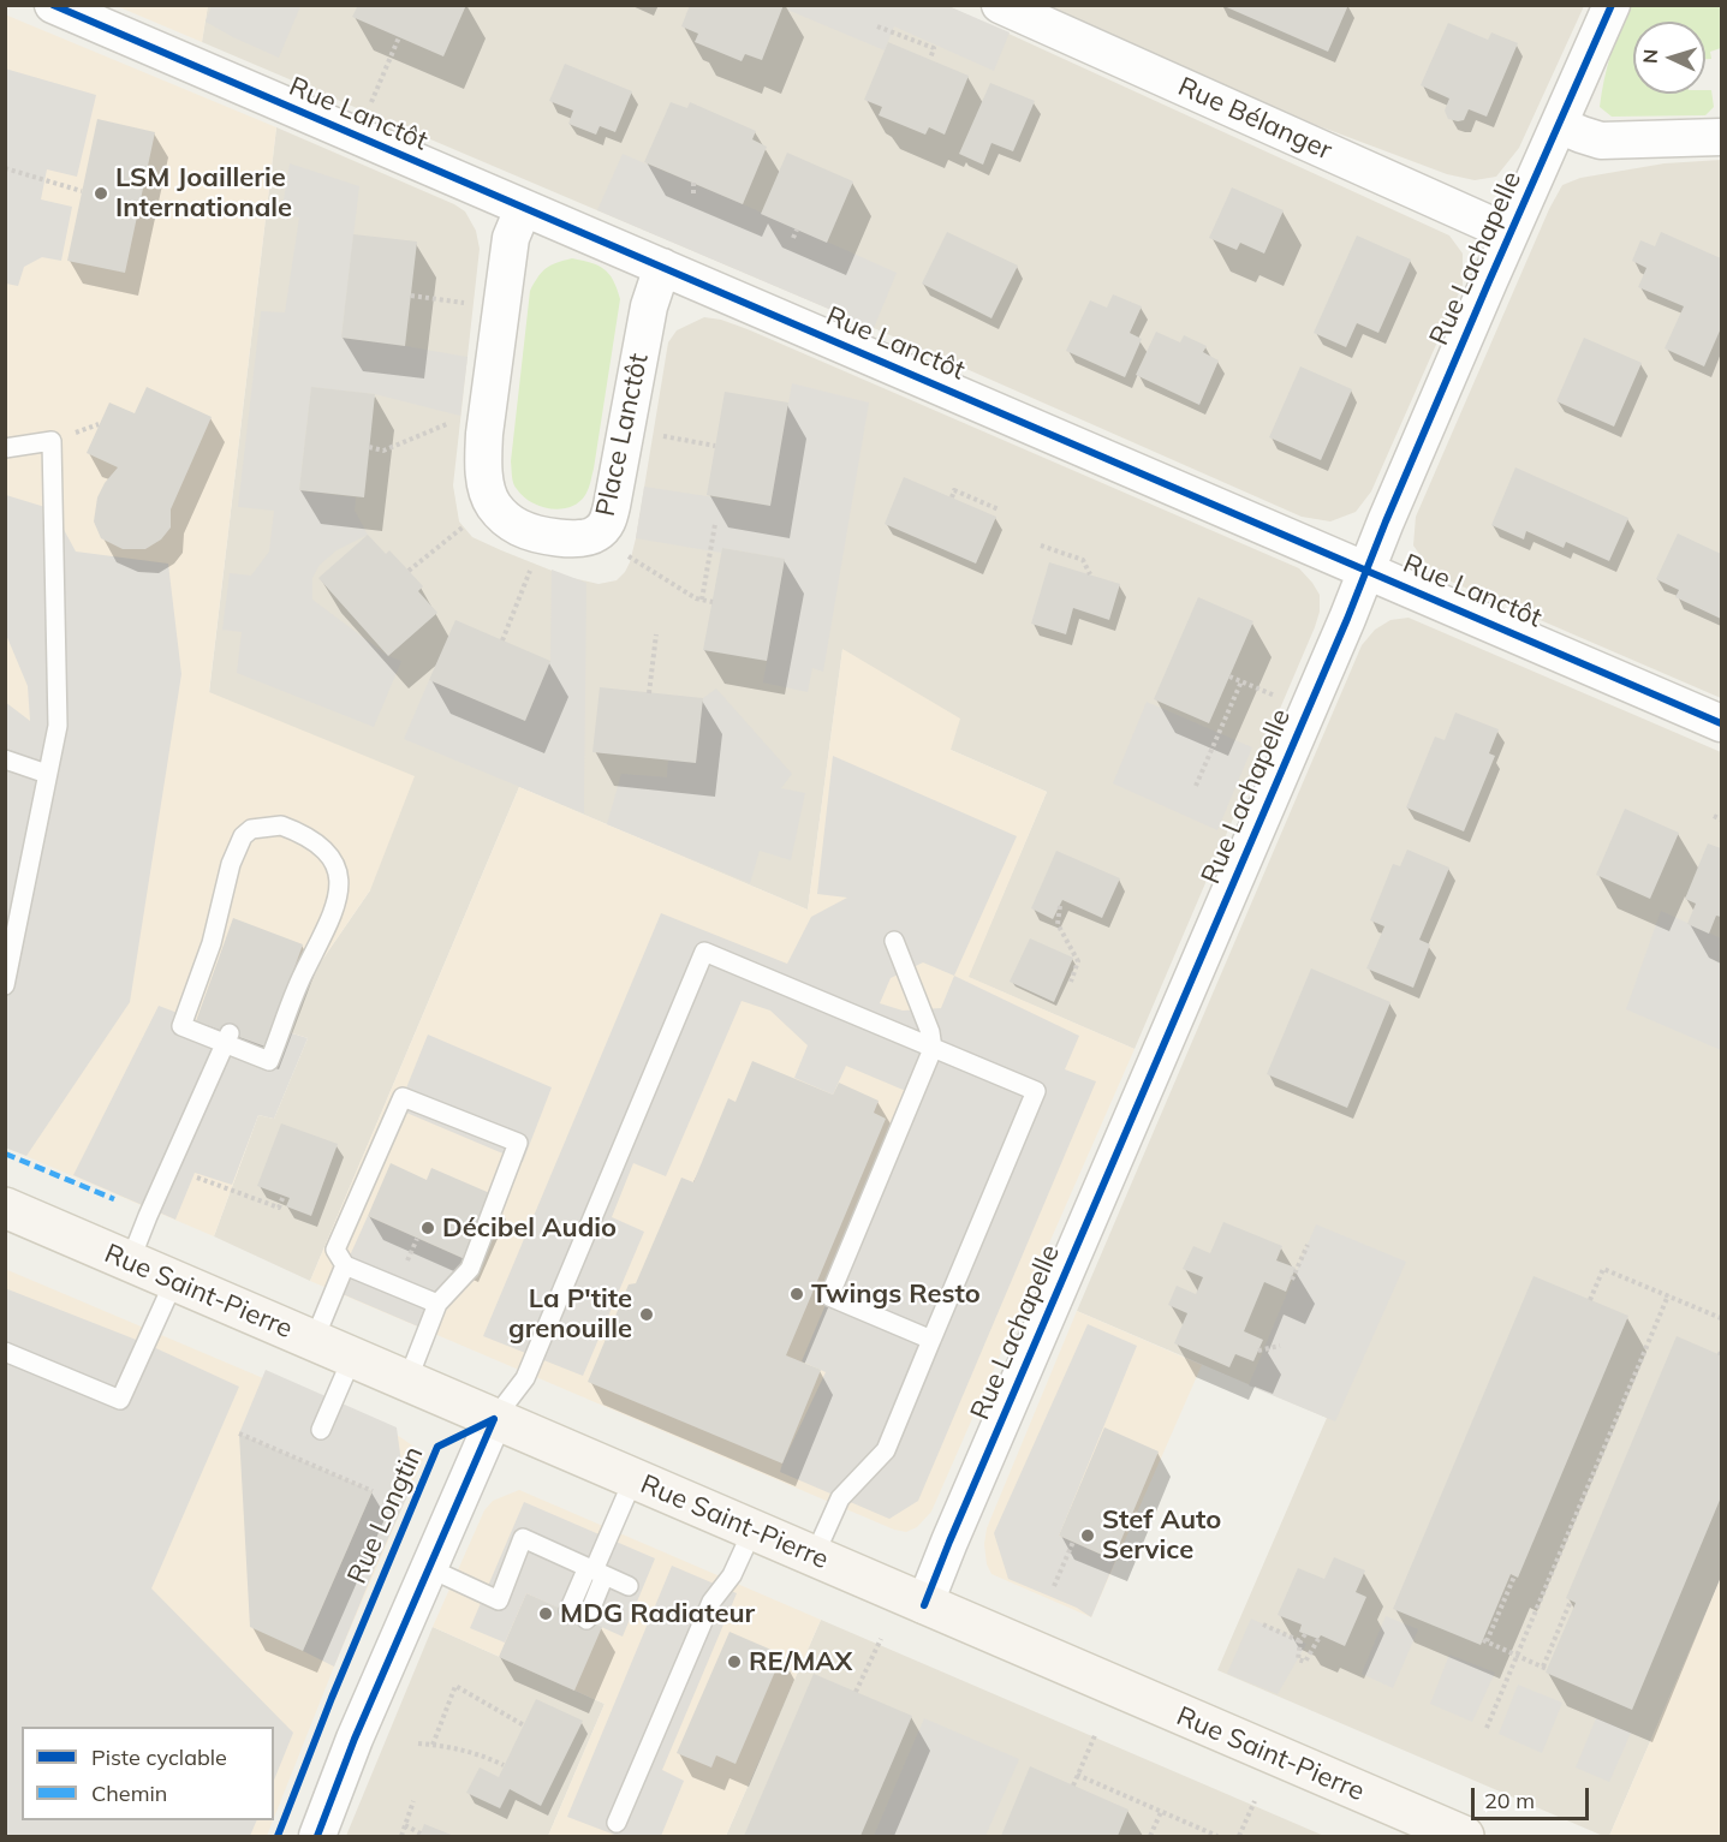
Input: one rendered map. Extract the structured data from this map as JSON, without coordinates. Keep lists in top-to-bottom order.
{
  "streets": {
    "main road": ["Rue Saint-Pierre"],
    "street": [
      "Rue Lanctôt",
      "Rue Bélanger",
      "Rue Lachapelle",
      "Place Lanctôt"
    ],
    "cycle path": ["Rue Longtin"]
  },
  "crossings": [
    ["Rue Lanctôt", "Rue Lachapelle"],
    ["Rue Lanctôt", "Place Lanctôt"],
    ["Rue Bélanger", "Rue Lachapelle"],
    ["Rue Lachapelle", "Rue Saint-Pierre"]
  ],
  "places": [
    "LSM Joaillerie Internationale",
    "Décibel Audio",
    "Twings Resto",
    "La P'tite grenouille",
    "Stef Auto Service",
    "MDG Radiateur",
    "RE/MAX"
  ],
  "legend": ["Piste cyclable", "Chemin"],
  "scale_bar": "20 m",
  "north": "left"
}
